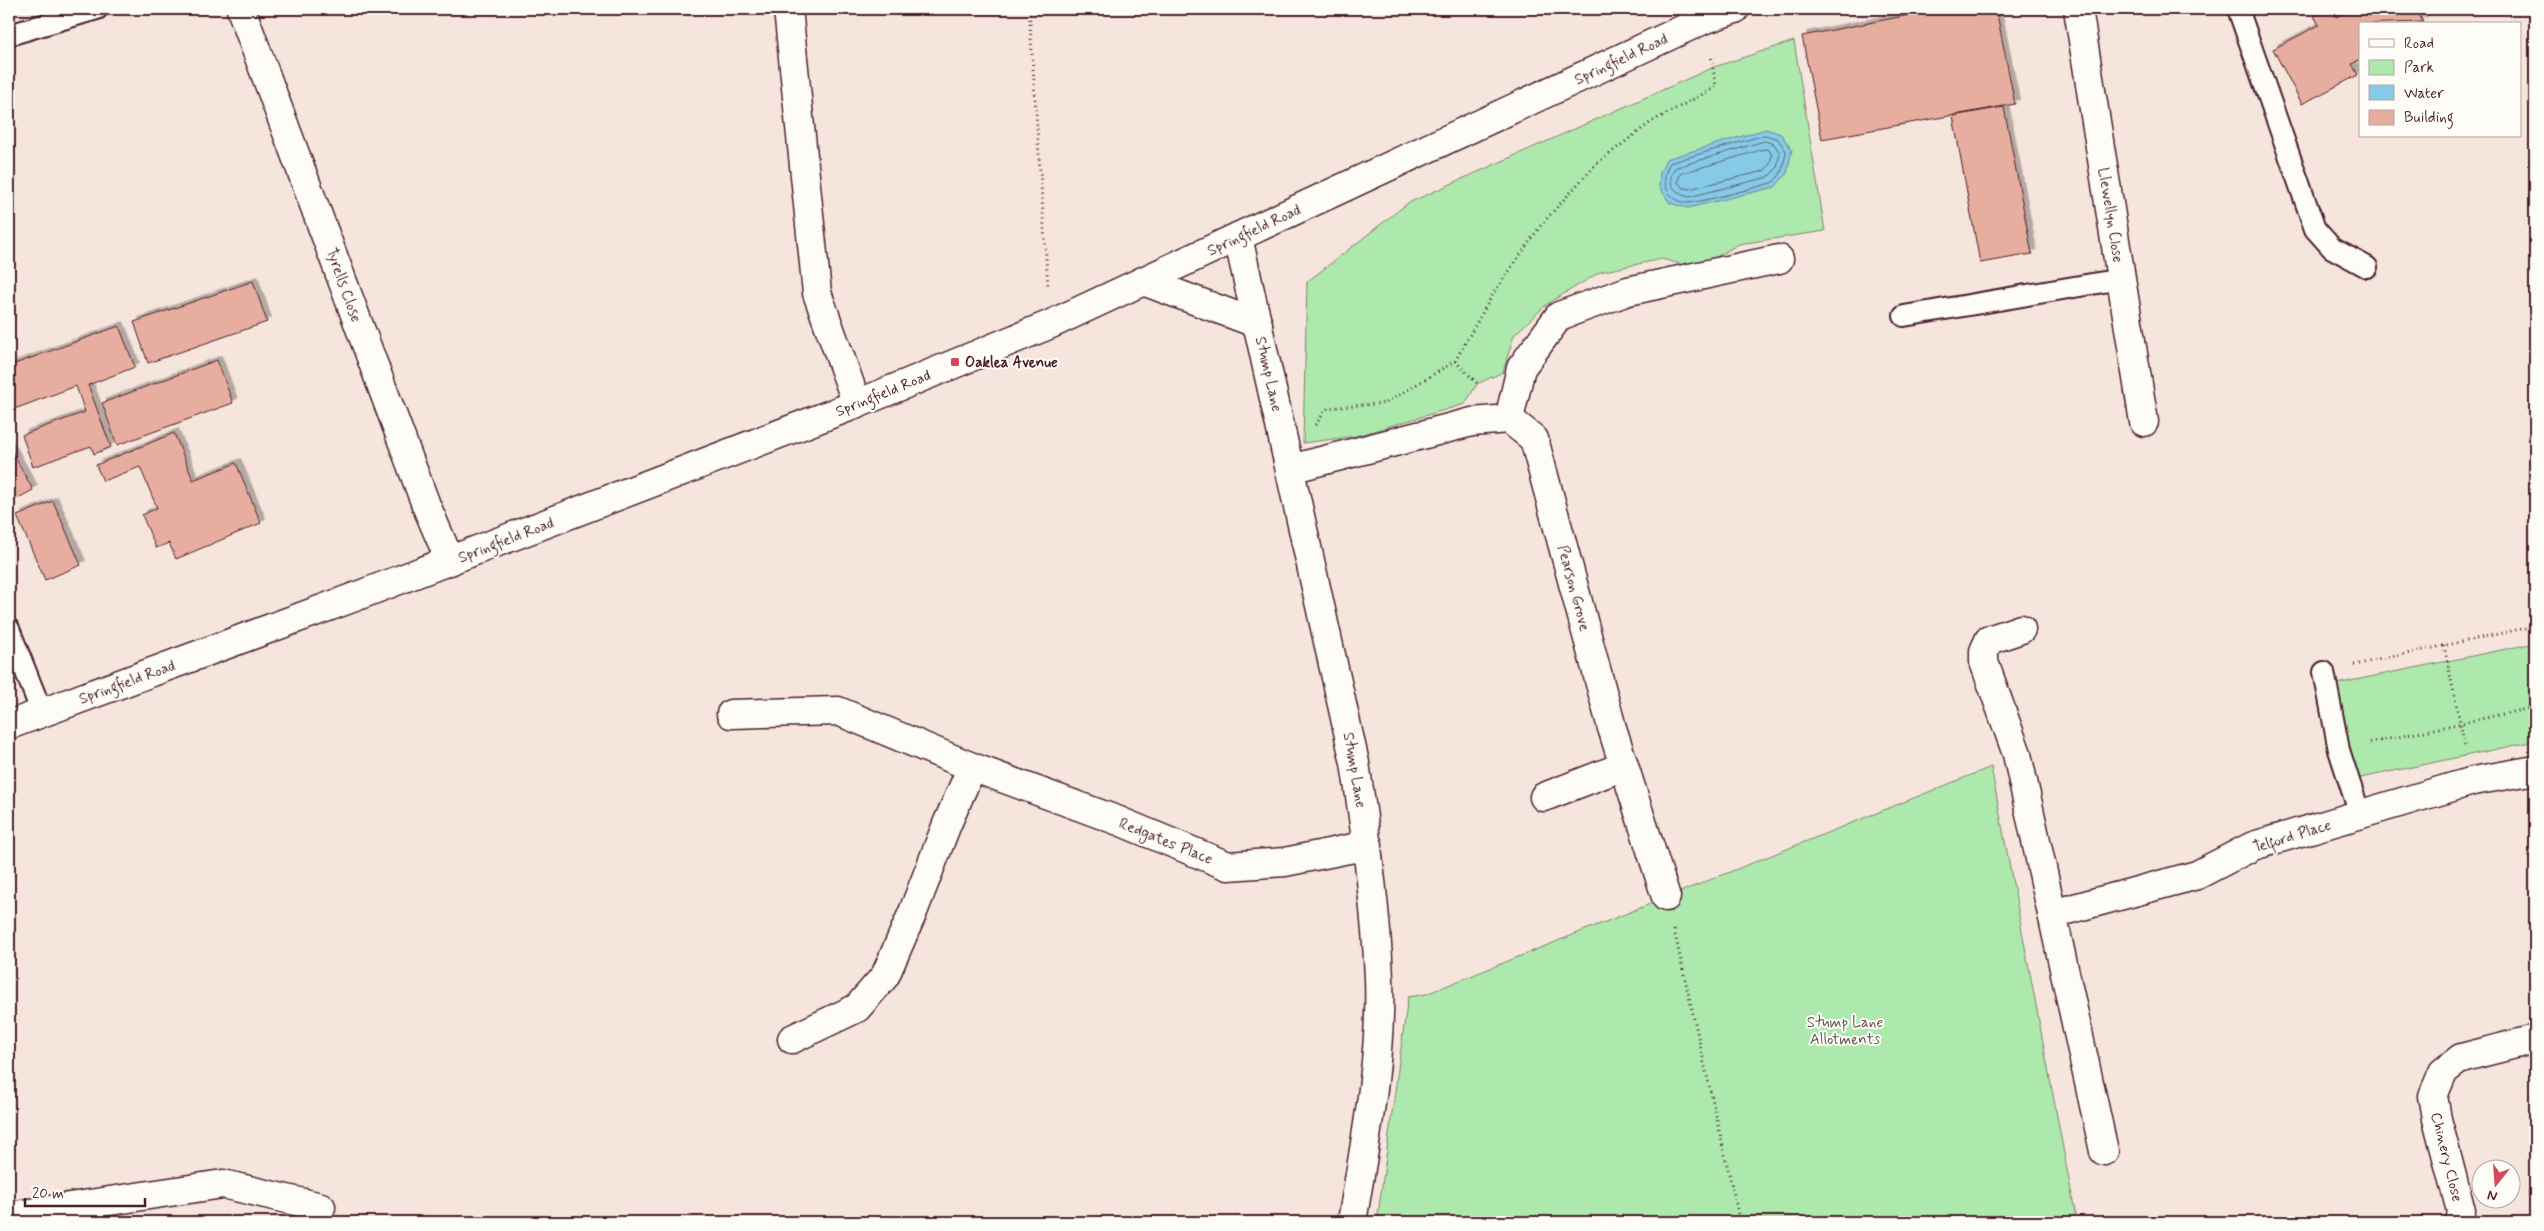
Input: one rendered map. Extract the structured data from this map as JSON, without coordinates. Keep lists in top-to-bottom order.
{
  "streets": {
    "street": [
      "Springfield Road",
      "Llewellyn Close",
      "Tyrells Close",
      "Stump Lane",
      "Pearson Grove",
      "Telford Place",
      "Redgates Place",
      "Chinery Close"
    ]
  },
  "crossings": [
    ["Springfield Road", "Tyrells Close"],
    ["Springfield Road", "Stump Lane"],
    ["Stump Lane", "Redgates Place"]
  ],
  "parks": ["Stump Lane Allotments"],
  "places": {
    "transit": ["Oaklea Avenue"]
  },
  "legend": [
    "Road",
    "Park",
    "Water",
    "Building"
  ],
  "scale_bar": "20 m",
  "north": "bottom"
}
